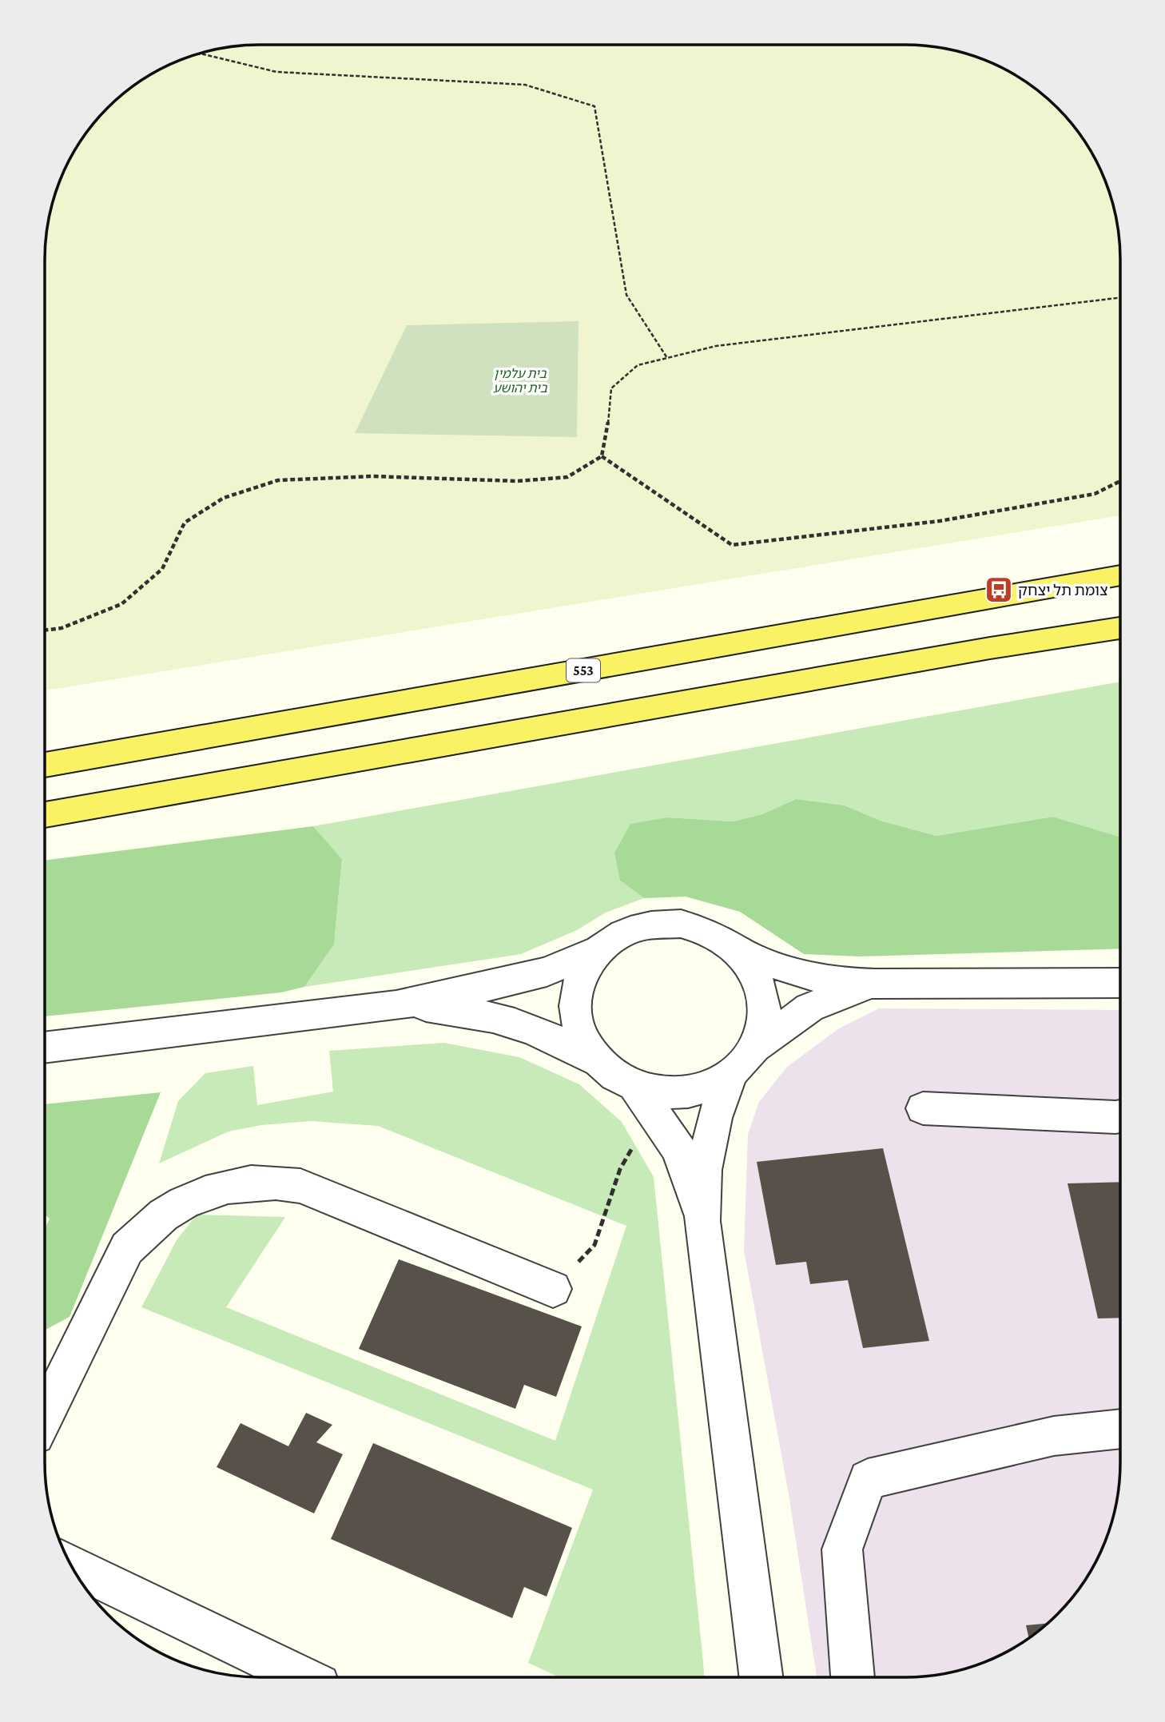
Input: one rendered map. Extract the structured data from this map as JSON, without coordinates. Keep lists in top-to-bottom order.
{
  "streets": {
    "main road": ["553"]
  },
  "parks": ["בית עלמין בית יהושע"],
  "places": {
    "bus stop": ["צומת תל יצחק"]
  }
}
